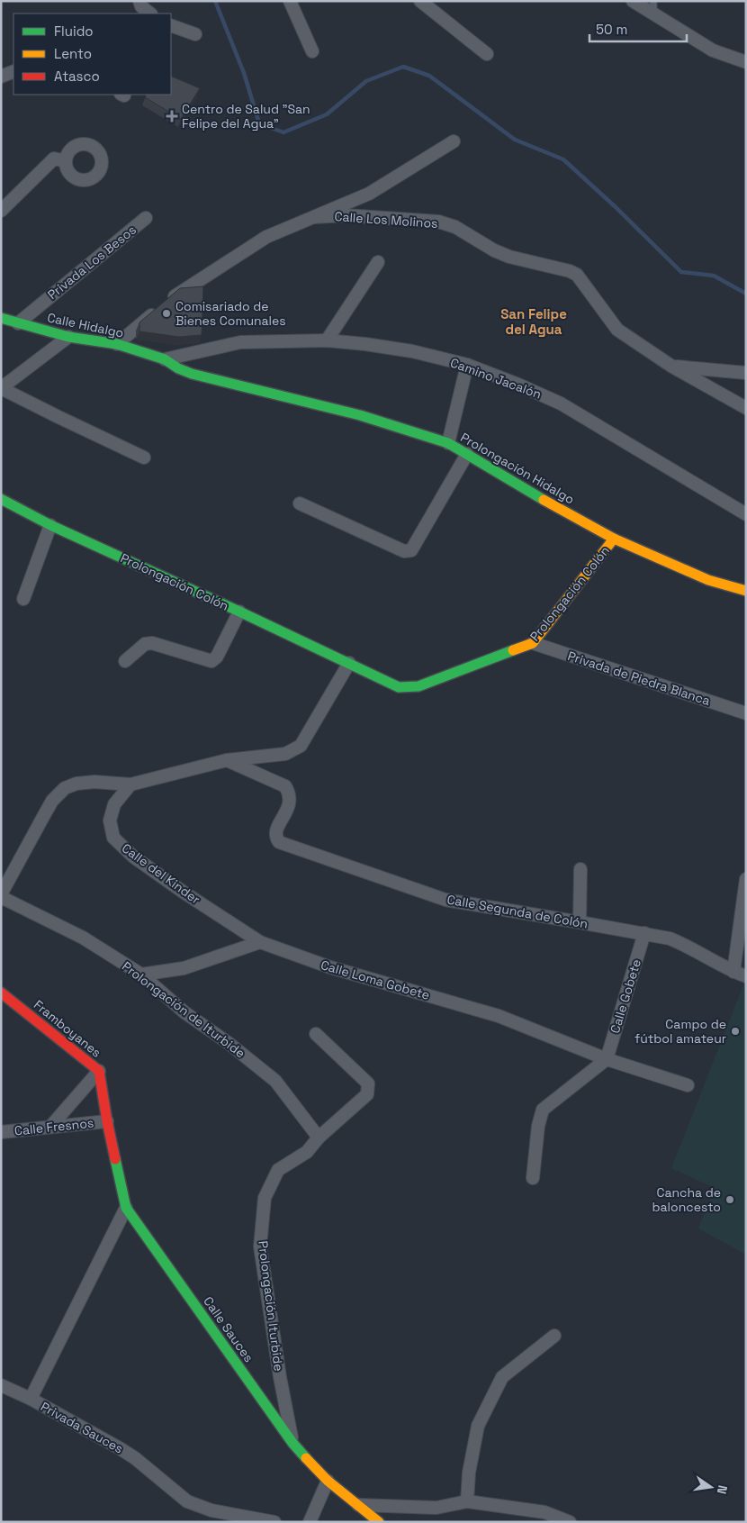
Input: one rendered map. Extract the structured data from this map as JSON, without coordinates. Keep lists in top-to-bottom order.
{
  "streets": {
    "street": [
      "Calle Los Molinos",
      "Privada Los Besos",
      "Calle Hidalgo",
      "Camino Jacalón",
      "Prolongación Hidalgo",
      "Prolongación Colón",
      "Privada de Piedra Blanca",
      "Calle del Kinder",
      "Calle Segunda de Colón",
      "Calle Loma Gobete",
      "Calle Gobete",
      "Prolongación de Iturbide",
      "Framboyanes",
      "Calle Fresnos",
      "Prolongación Iturbide",
      "Calle Sauces",
      "Privada Sauces"
    ]
  },
  "crossings": [
    ["Privada Los Besos", "Calle Hidalgo"],
    ["Calle Hidalgo", "Camino Jacalón"],
    ["Calle Hidalgo", "Prolongación Hidalgo"],
    ["Camino Jacalón", "Prolongación Hidalgo"],
    ["Prolongación Hidalgo", "Prolongación Colón"],
    ["Prolongación Colón", "Privada de Piedra Blanca"],
    ["Calle del Kinder", "Calle Loma Gobete"],
    ["Calle Segunda de Colón", "Calle Gobete"],
    ["Calle Loma Gobete", "Calle Gobete"],
    ["Prolongación de Iturbide", "Prolongación Iturbide"],
    ["Framboyanes", "Calle Fresnos"],
    ["Framboyanes", "Calle Sauces"],
    ["Calle Fresnos", "Calle Sauces"],
    ["Prolongación Iturbide", "Calle Sauces"],
    ["Calle Sauces", "Privada Sauces"]
  ],
  "districts": ["San Felipe del Agua"],
  "places": {
    "health": ["Centro de Salud \"San Felipe del Agua\""],
    "other": ["Comisariado de Bienes Comunales", "Campo de fútbol amateur", "Cancha de baloncesto"]
  },
  "legend": ["Fluido", "Lento", "Atasco"],
  "scale_bar": "50 m",
  "north": "right"
}
